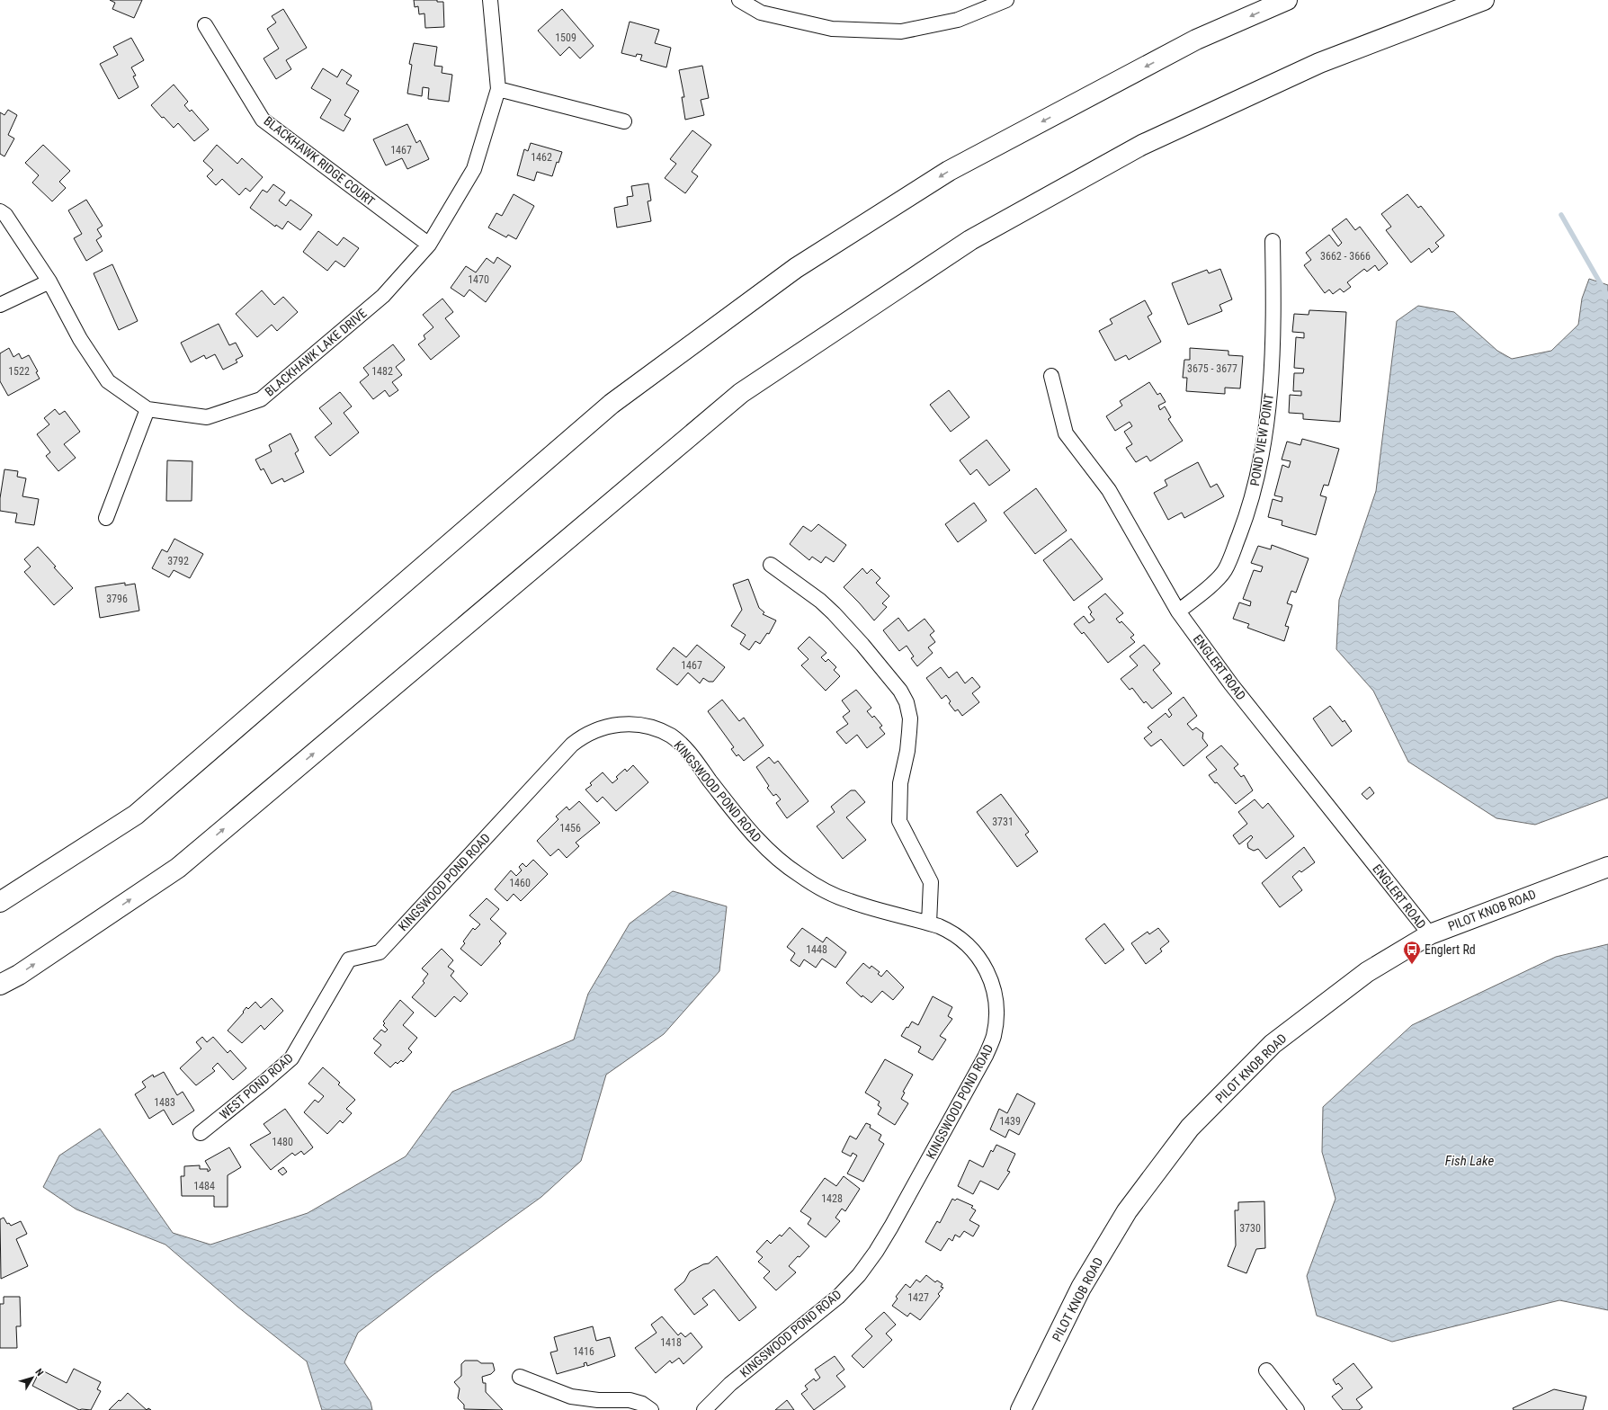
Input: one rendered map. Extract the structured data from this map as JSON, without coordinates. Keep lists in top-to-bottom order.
{
  "streets": {
    "main road": ["PILOT KNOB ROAD"],
    "street": [
      "BLACKHAWK RIDGE COURT",
      "BLACKHAWK LAKE DRIVE",
      "POND VIEW POINT",
      "ENGLERT ROAD",
      "KINGSWOOD POND ROAD",
      "WEST POND ROAD"
    ]
  },
  "crossings": [
    ["BLACKHAWK RIDGE COURT", "BLACKHAWK LAKE DRIVE"],
    ["POND VIEW POINT", "ENGLERT ROAD"],
    ["ENGLERT ROAD", "PILOT KNOB ROAD"],
    ["KINGSWOOD POND ROAD", "WEST POND ROAD"]
  ],
  "water": ["Fish Lake"],
  "places": {
    "bus stop": ["Englert Rd"]
  },
  "house_numbers": [
    "1509",
    "1467",
    "1462",
    "3662 - 3666",
    "1470",
    "3675 - 3677",
    "1522",
    "1482",
    "3792",
    "3796",
    "1467",
    "3731",
    "1456",
    "1460",
    "1448",
    "1483",
    "1439",
    "1480",
    "1484",
    "1428",
    "3730",
    "1427",
    "1418",
    "1416"
  ],
  "north": "top right"
}
